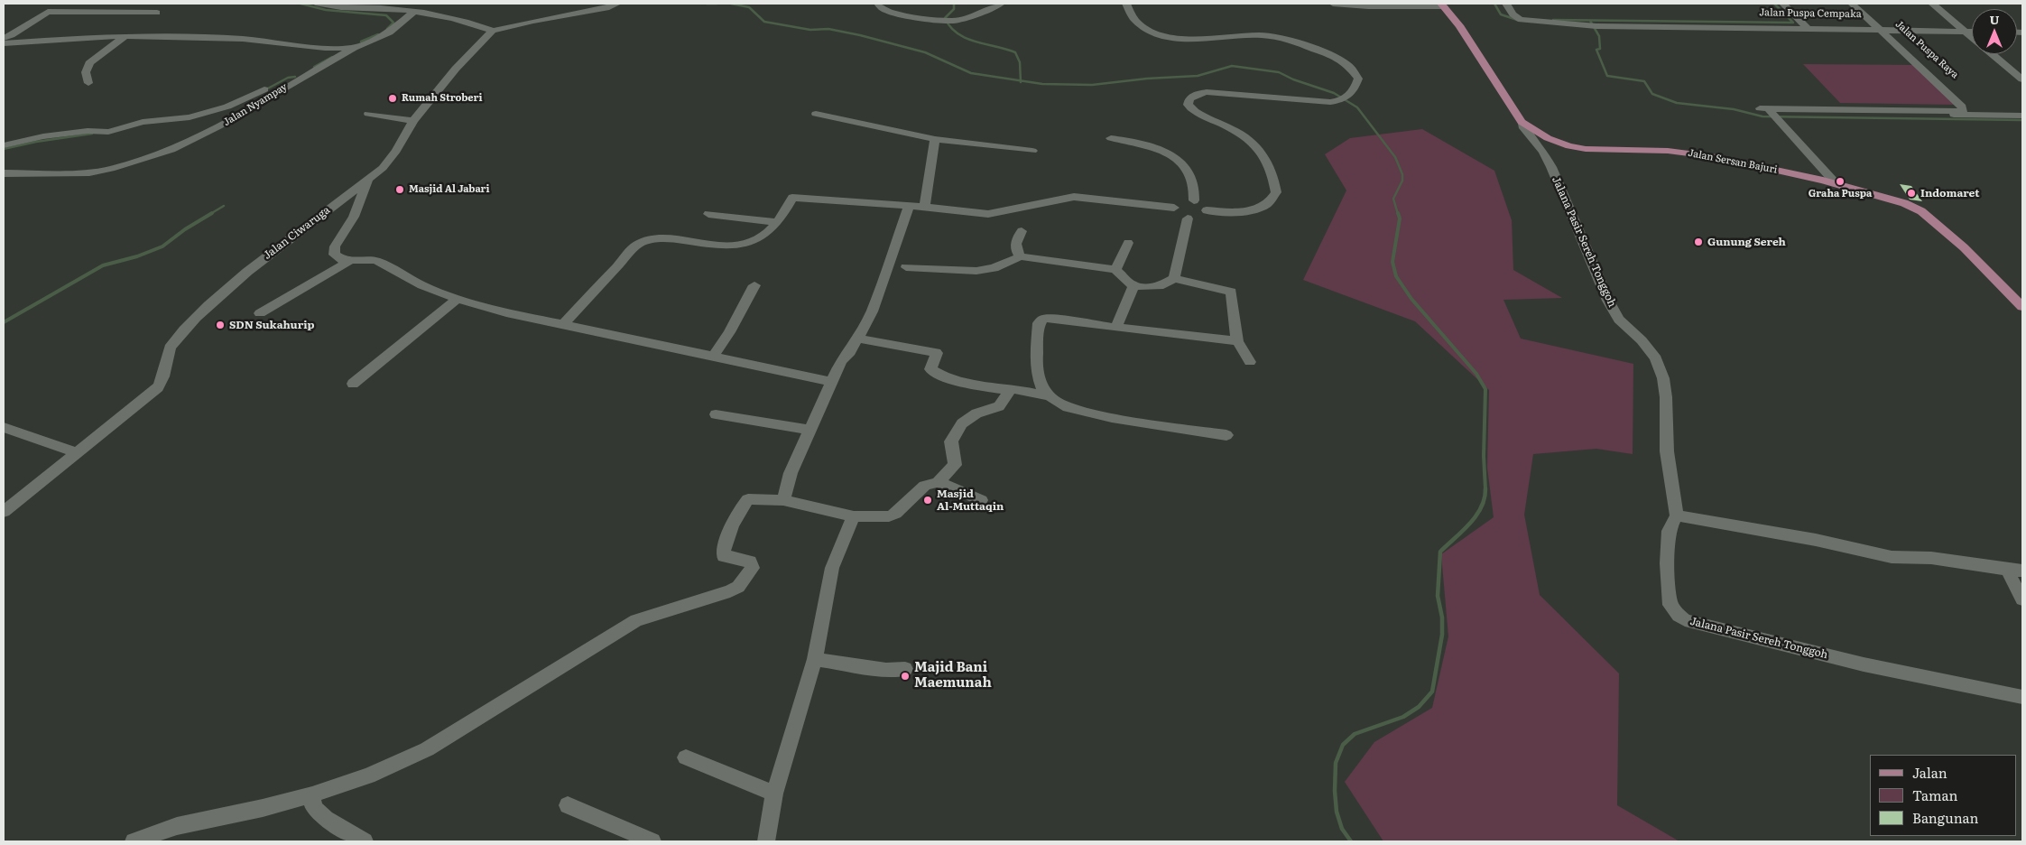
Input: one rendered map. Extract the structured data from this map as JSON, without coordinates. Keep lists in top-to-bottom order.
{
  "streets": {
    "main road": ["Jalan Sersan Bajuri"],
    "street": [
      "Jalan Puspa Cempaka",
      "Jalan Puspa Raya",
      "Jalan Nyampay",
      "Jalan Ciwaruga",
      "Jalana Pasir Sereh Tonggoh"
    ]
  },
  "crossings": [
    ["Jalan Puspa Cempaka", "Jalan Puspa Raya"],
    ["Jalan Sersan Bajuri", "Jalana Pasir Sereh Tonggoh"]
  ],
  "places": [
    "Rumah Stroberi",
    "Graha Puspa",
    "Masjid Al Jabari",
    "Indomaret",
    "Gunung Sereh",
    "SDN Sukahurip",
    "Masjid Al-Muttaqin",
    "Majid Bani Maemunah"
  ],
  "legend": ["Jalan", "Taman", "Bangunan"],
  "north": "top"
}
